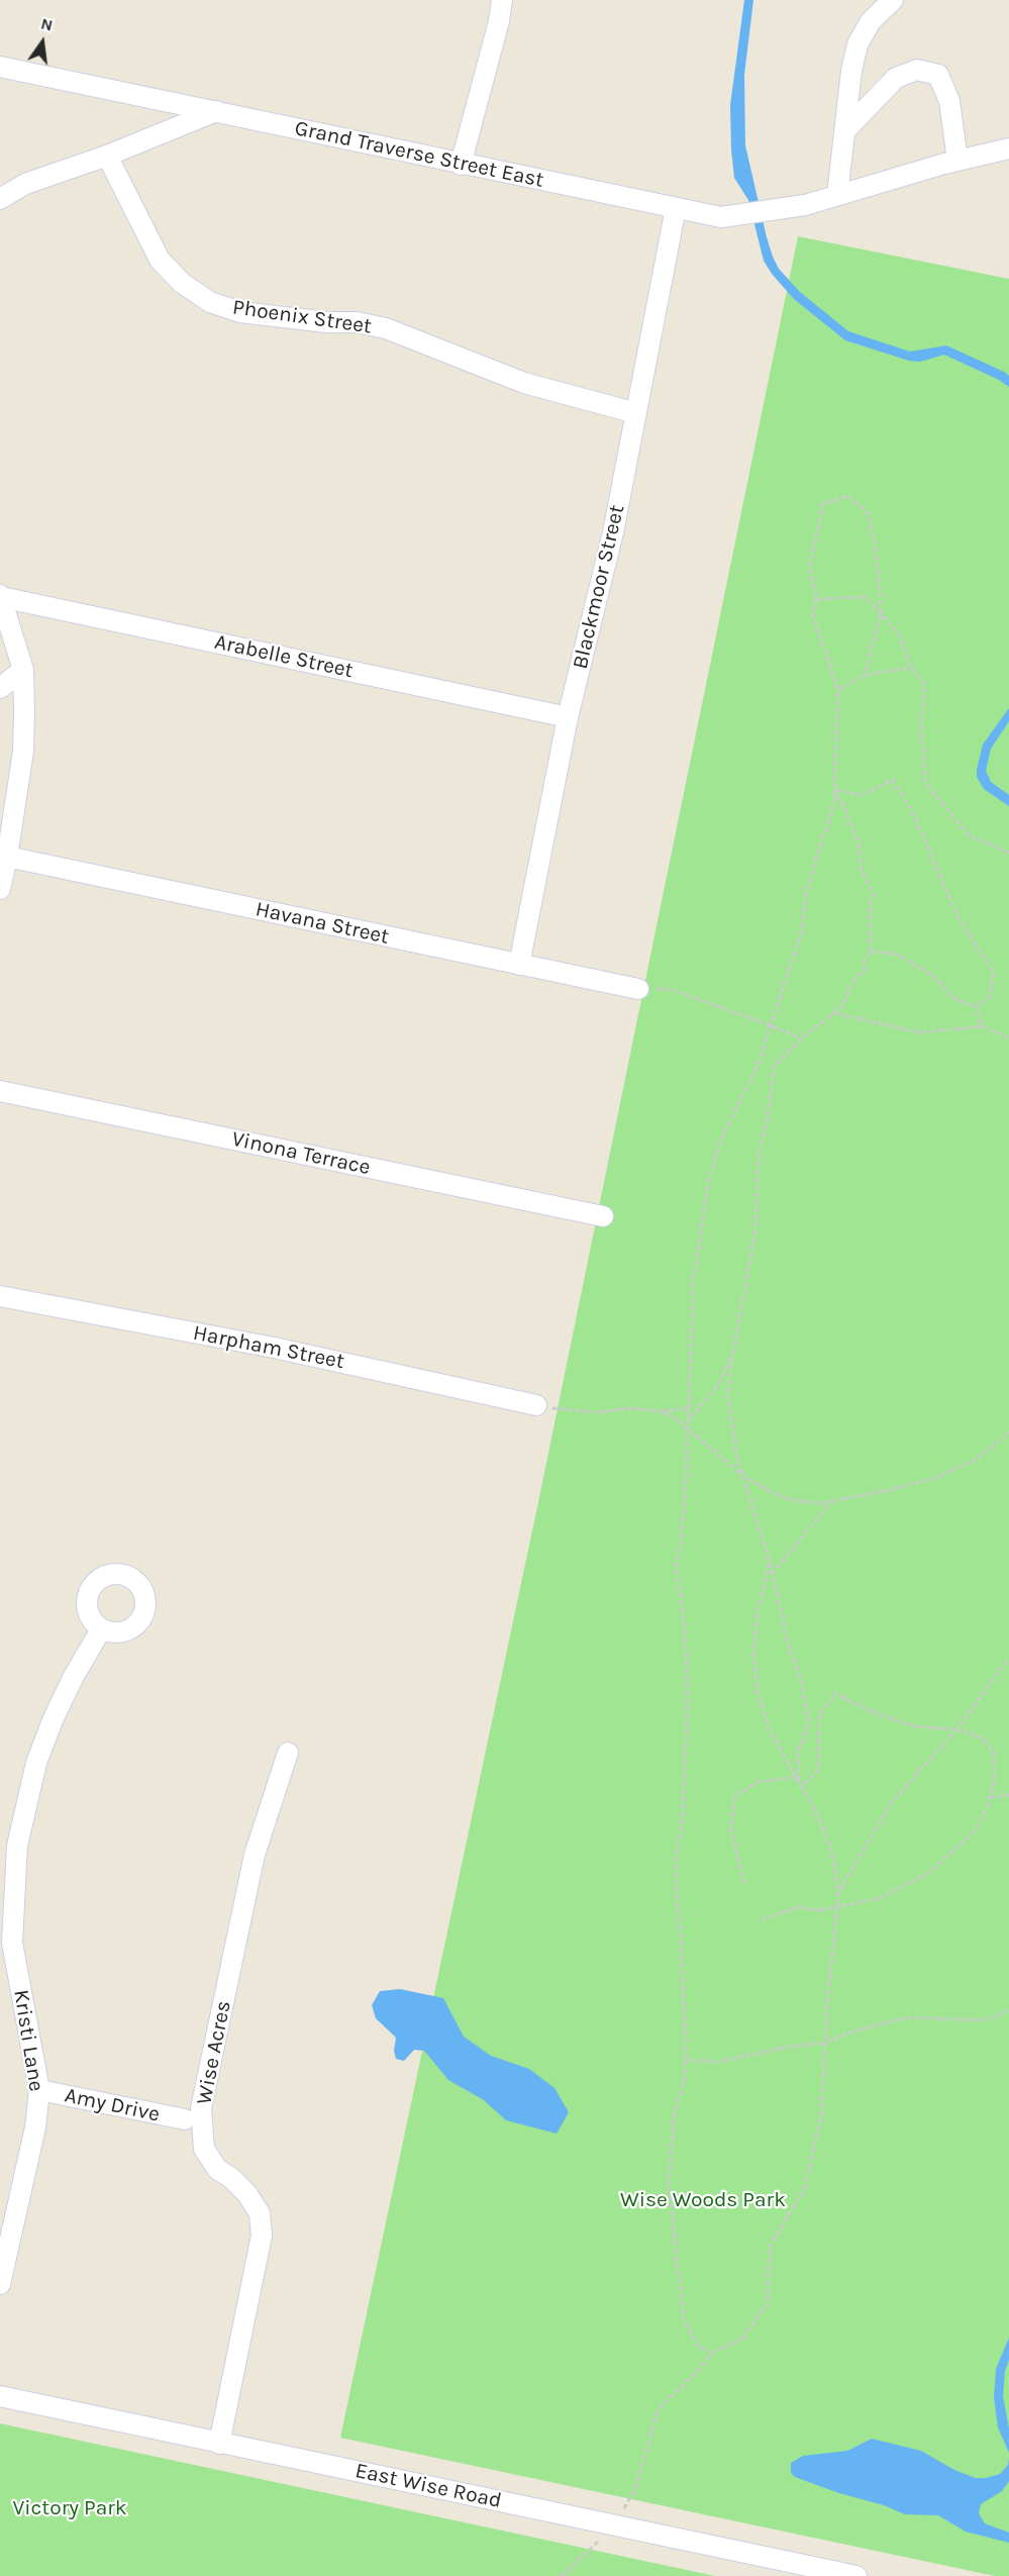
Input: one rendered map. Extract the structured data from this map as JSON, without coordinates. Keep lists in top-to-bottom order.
{
  "streets": {
    "street": [
      "Grand Traverse Street East",
      "Phoenix Street",
      "Blackmoor Street",
      "Arabelle Street",
      "Havana Street",
      "Vinona Terrace",
      "Harpham Street",
      "Kristi Lane",
      "Wise Acres",
      "Amy Drive",
      "East Wise Road"
    ]
  },
  "crossings": [
    ["Grand Traverse Street East", "Blackmoor Street"],
    ["Phoenix Street", "Blackmoor Street"],
    ["Blackmoor Street", "Arabelle Street"],
    ["Blackmoor Street", "Havana Street"],
    ["Kristi Lane", "Amy Drive"],
    ["Wise Acres", "East Wise Road"]
  ],
  "parks": ["Wise Woods Park", "Victory Park"],
  "north": "top"
}
